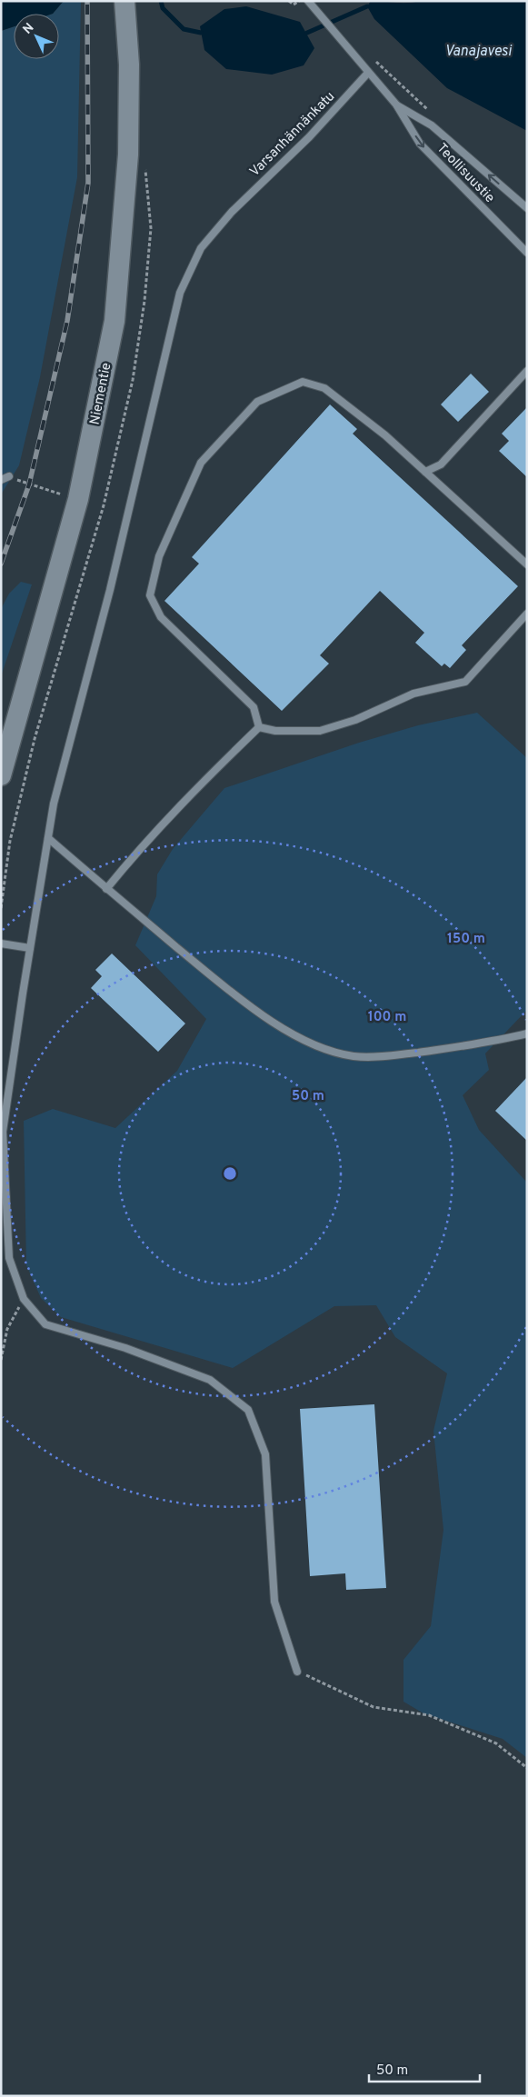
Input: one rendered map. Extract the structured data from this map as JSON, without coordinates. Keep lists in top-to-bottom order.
{
  "streets": {
    "main road": ["Niementie"],
    "lane": ["Varsanhännänkatu", "Teollisuustie"]
  },
  "crossings": [
    ["Varsanhännänkatu", "Teollisuustie"]
  ],
  "water": ["Vanajavesi"],
  "scale_bar": "50 m",
  "north": "top left",
  "rings": ["150 m", "100 m", "50 m"]
}
